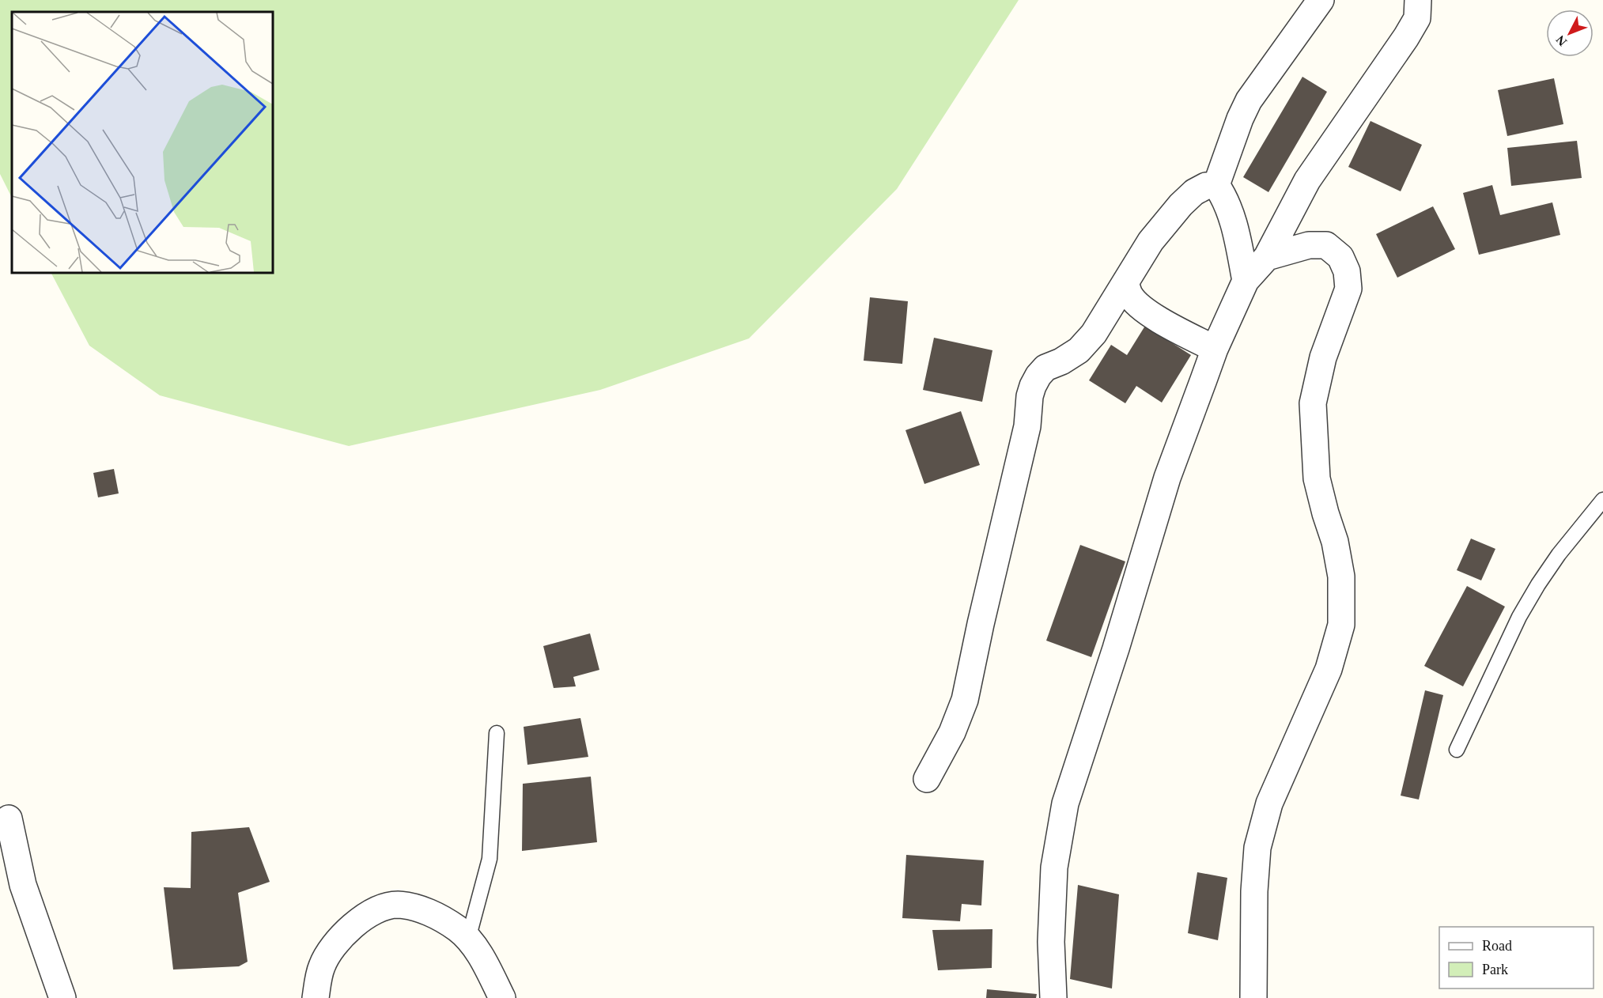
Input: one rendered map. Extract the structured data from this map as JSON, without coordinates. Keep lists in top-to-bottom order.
{
  "legend": ["Road", "Park"],
  "north": "bottom left"
}
